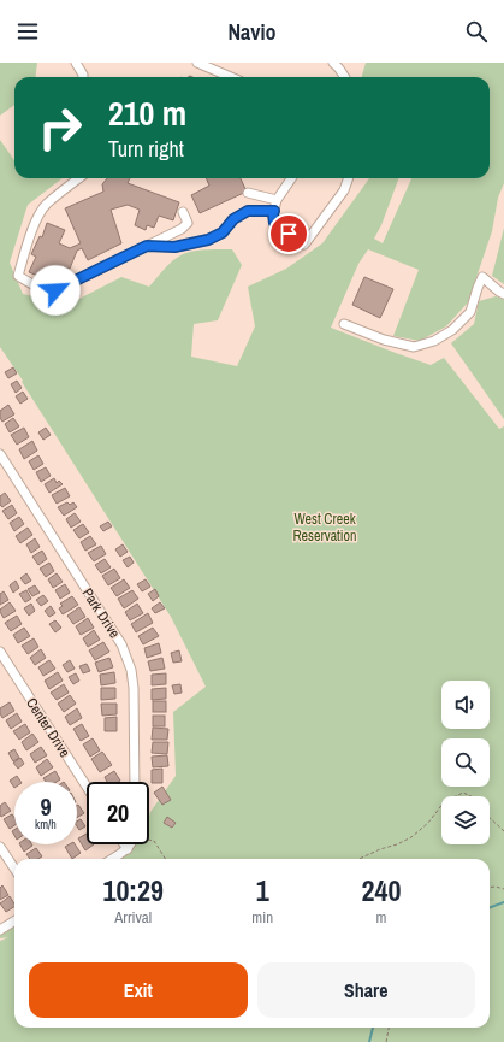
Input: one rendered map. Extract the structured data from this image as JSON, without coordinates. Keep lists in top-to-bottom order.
{
  "streets": {
    "street": ["Park Drive", "Center Drive"]
  },
  "parks": ["West Creek Reservation"],
  "page": {
    "header": "Navio",
    "turn": ["210 m", "Turn right"],
    "speed": "9 km/h",
    "limit": "20",
    "eta": [
      "10:29",
      "Arrival",
      "1",
      "min",
      "240",
      "m"
    ],
    "buttons": ["Exit", "Share"]
  }
}
